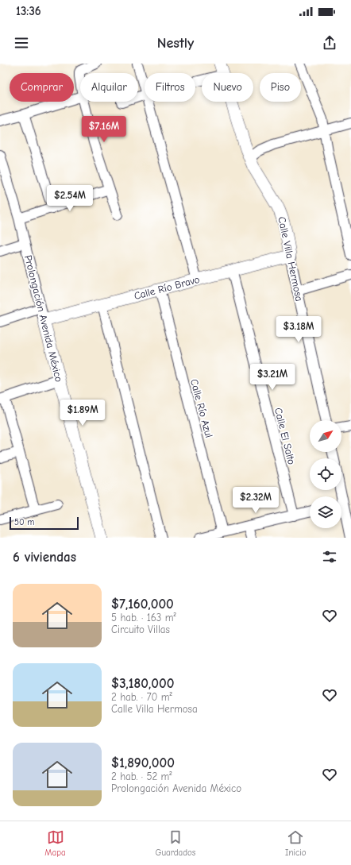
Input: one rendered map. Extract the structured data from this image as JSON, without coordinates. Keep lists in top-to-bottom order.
{
  "streets": {
    "street": [
      "Calle Villa Hermosa",
      "Calle Río Bravo",
      "Prolongación Avenida México",
      "Calle Río Azul",
      "Calle El Salto"
    ]
  },
  "crossings": [
    ["Calle Villa Hermosa", "Calle Río Bravo"],
    ["Calle Río Bravo", "Prolongación Avenida México"],
    ["Calle Río Bravo", "Calle Río Azul"],
    ["Calle Río Bravo", "Calle El Salto"]
  ],
  "scale_bar": "50 m",
  "north": "top right",
  "page": {
    "status": "13:36",
    "header": "Nestly",
    "chip": [
      "Comprar",
      "Alquilar",
      "Filtros",
      "Nuevo",
      "Piso"
    ],
    "price": [
      "$7.16M",
      "$2.54M",
      "$3.18M",
      "$3.21M",
      "$1.89M",
      "$2.32M"
    ],
    "scale": "50 m",
    "heading": "6 viviendas",
    "list": [
      {
        "name": "$7,160,000",
        "note": "5 hab. · 163 m² · Circuito Villas"
      },
      {
        "name": "$3,180,000",
        "note": "2 hab. · 70 m² · Calle Villa Hermosa"
      },
      {
        "name": "$1,890,000",
        "note": "2 hab. · 52 m² · Prolongación Avenida México"
      }
    ],
    "tabs": ["Mapa", "Guardados", "Inicio"]
  }
}
